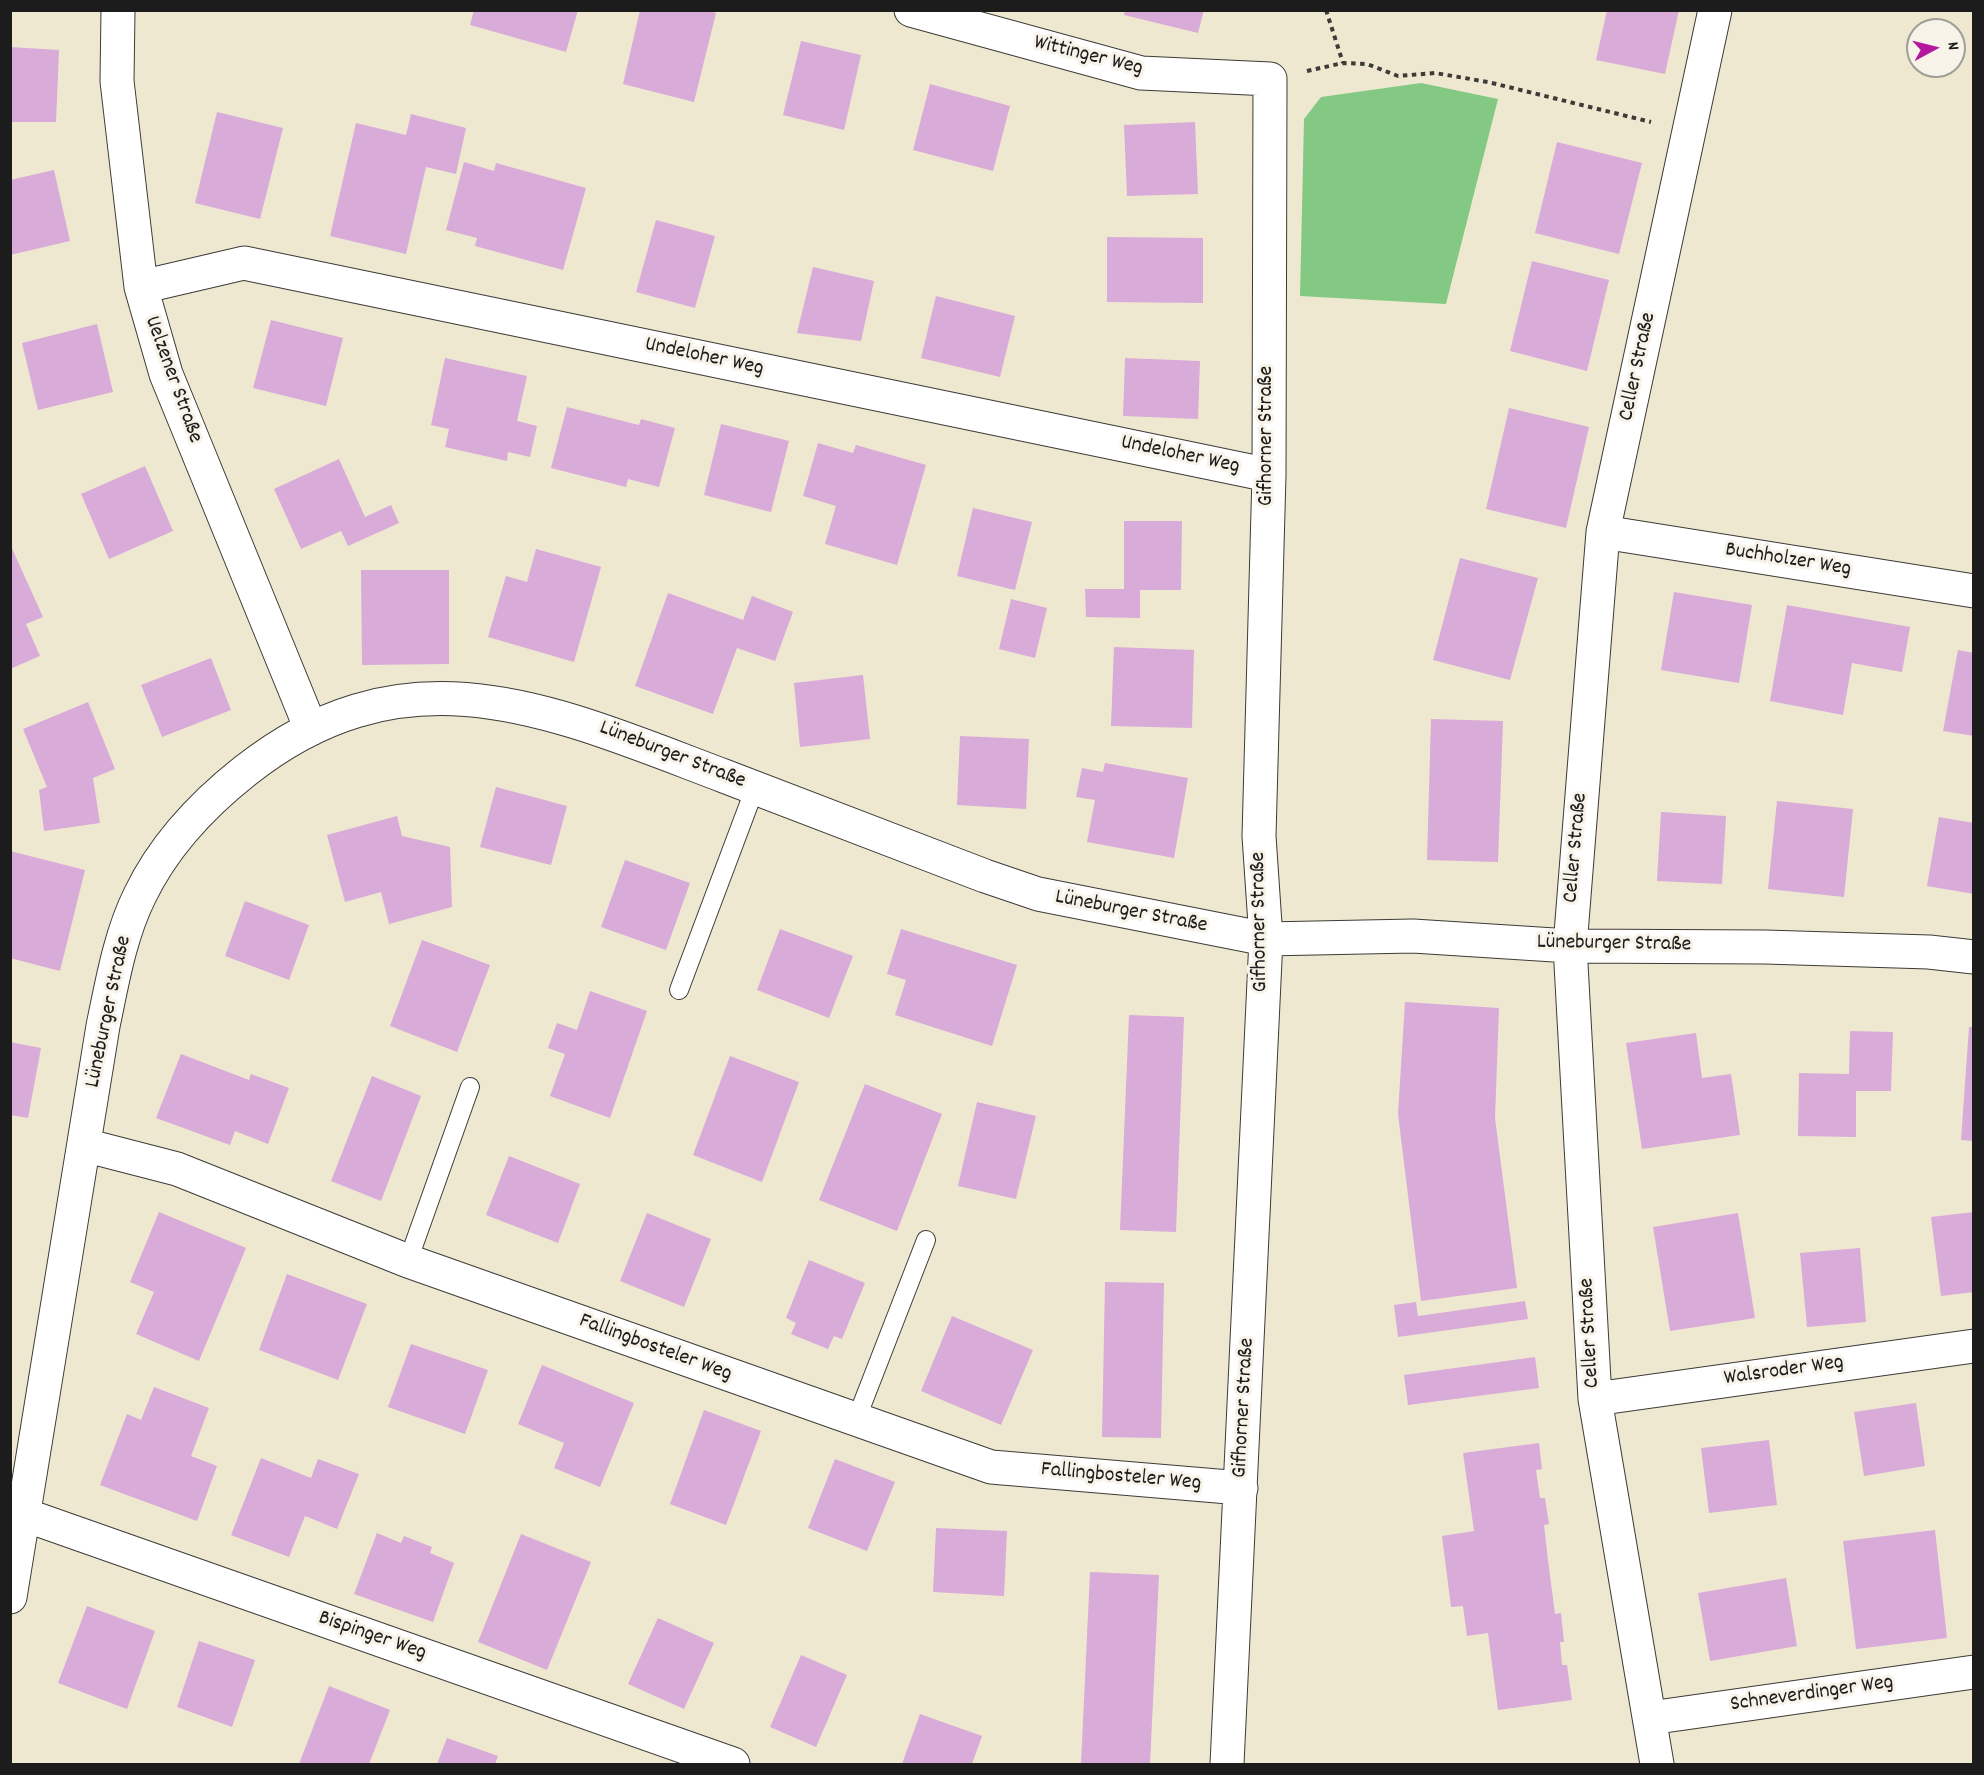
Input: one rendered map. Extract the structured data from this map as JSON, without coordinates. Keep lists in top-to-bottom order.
{
  "streets": {
    "street": [
      "Wittinger Weg",
      "Undeloher Weg",
      "Celler Straße",
      "Uelzener Straße",
      "Gifhorner Straße",
      "Buchholzer Weg",
      "Lüneburger Straße",
      "Fallingbosteler Weg",
      "Walsroder Weg",
      "Bispinger Weg",
      "Schneverdinger Weg"
    ]
  },
  "crossings": [
    ["Wittinger Weg", "Gifhorner Straße"],
    ["Undeloher Weg", "Uelzener Straße"],
    ["Undeloher Weg", "Gifhorner Straße"],
    ["Celler Straße", "Buchholzer Weg"],
    ["Celler Straße", "Lüneburger Straße"],
    ["Celler Straße", "Walsroder Weg"],
    ["Celler Straße", "Schneverdinger Weg"],
    ["Uelzener Straße", "Lüneburger Straße"],
    ["Gifhorner Straße", "Lüneburger Straße"],
    ["Gifhorner Straße", "Fallingbosteler Weg"],
    ["Lüneburger Straße", "Fallingbosteler Weg"],
    ["Lüneburger Straße", "Bispinger Weg"]
  ],
  "north": "right"
}
